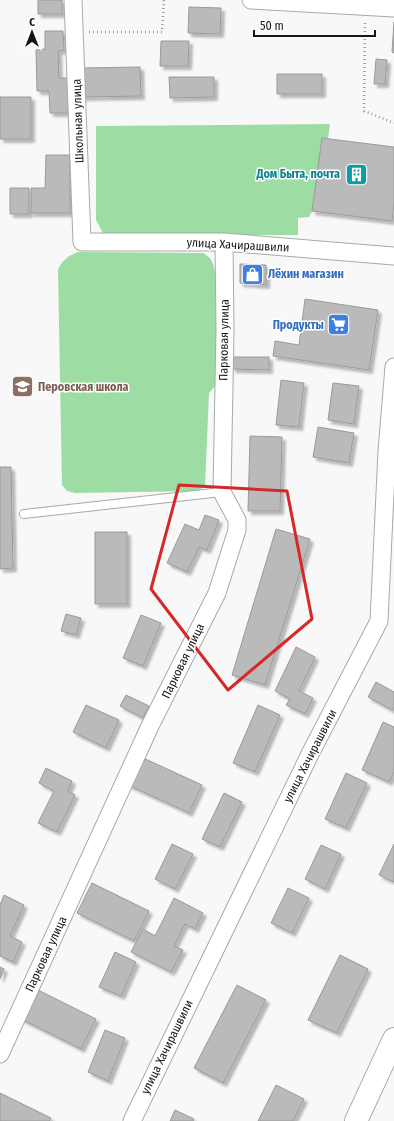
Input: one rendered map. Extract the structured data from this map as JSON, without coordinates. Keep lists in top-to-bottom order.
{
  "streets": {
    "street": ["Школьная улица", "улица Хачирашвили", "Парковая улица"]
  },
  "crossings": [
    ["Школьная улица", "улица Хачирашвили"],
    ["улица Хачирашвили", "Парковая улица"]
  ],
  "places": {
    "building": ["Дом Быта, почта"],
    "shop": ["Лёхин магазин"],
    "supermarket": ["Продукты"],
    "school or university": ["Перовская школа"]
  },
  "scale_bar": "50 m",
  "north": "top"
}
